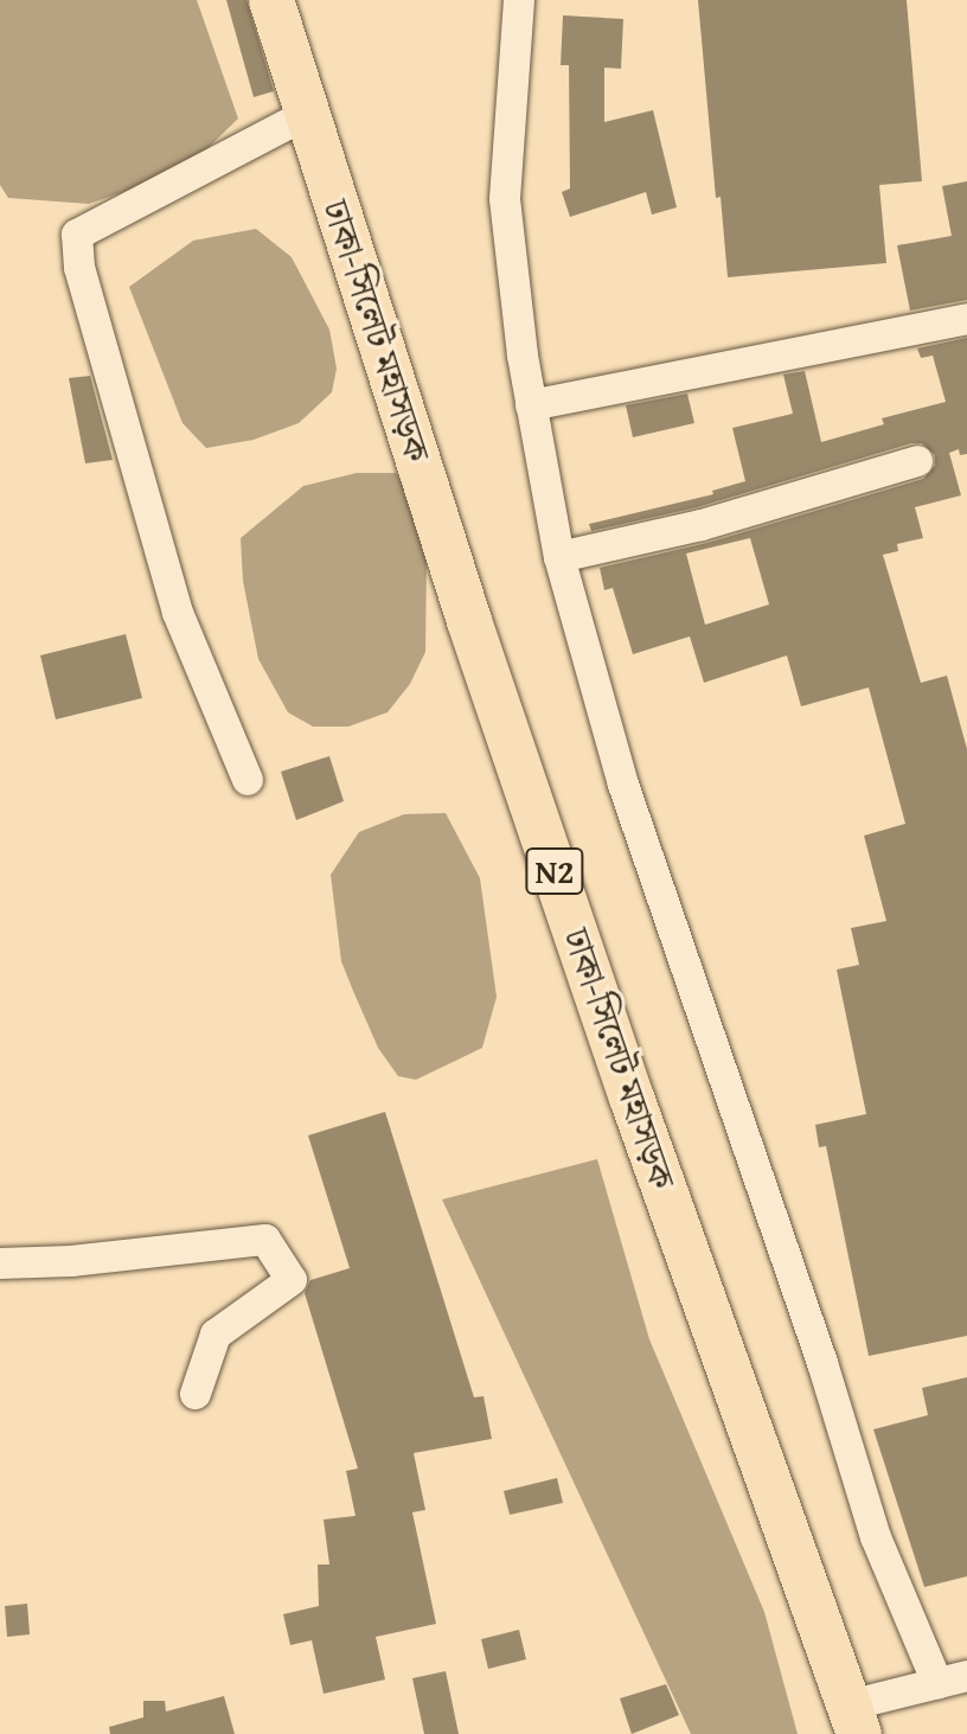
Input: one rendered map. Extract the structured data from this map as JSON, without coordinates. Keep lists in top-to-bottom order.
{
  "streets": {
    "highway": ["ঢাকা-সিলেট মহাসড়ক", "N2"]
  }
}
